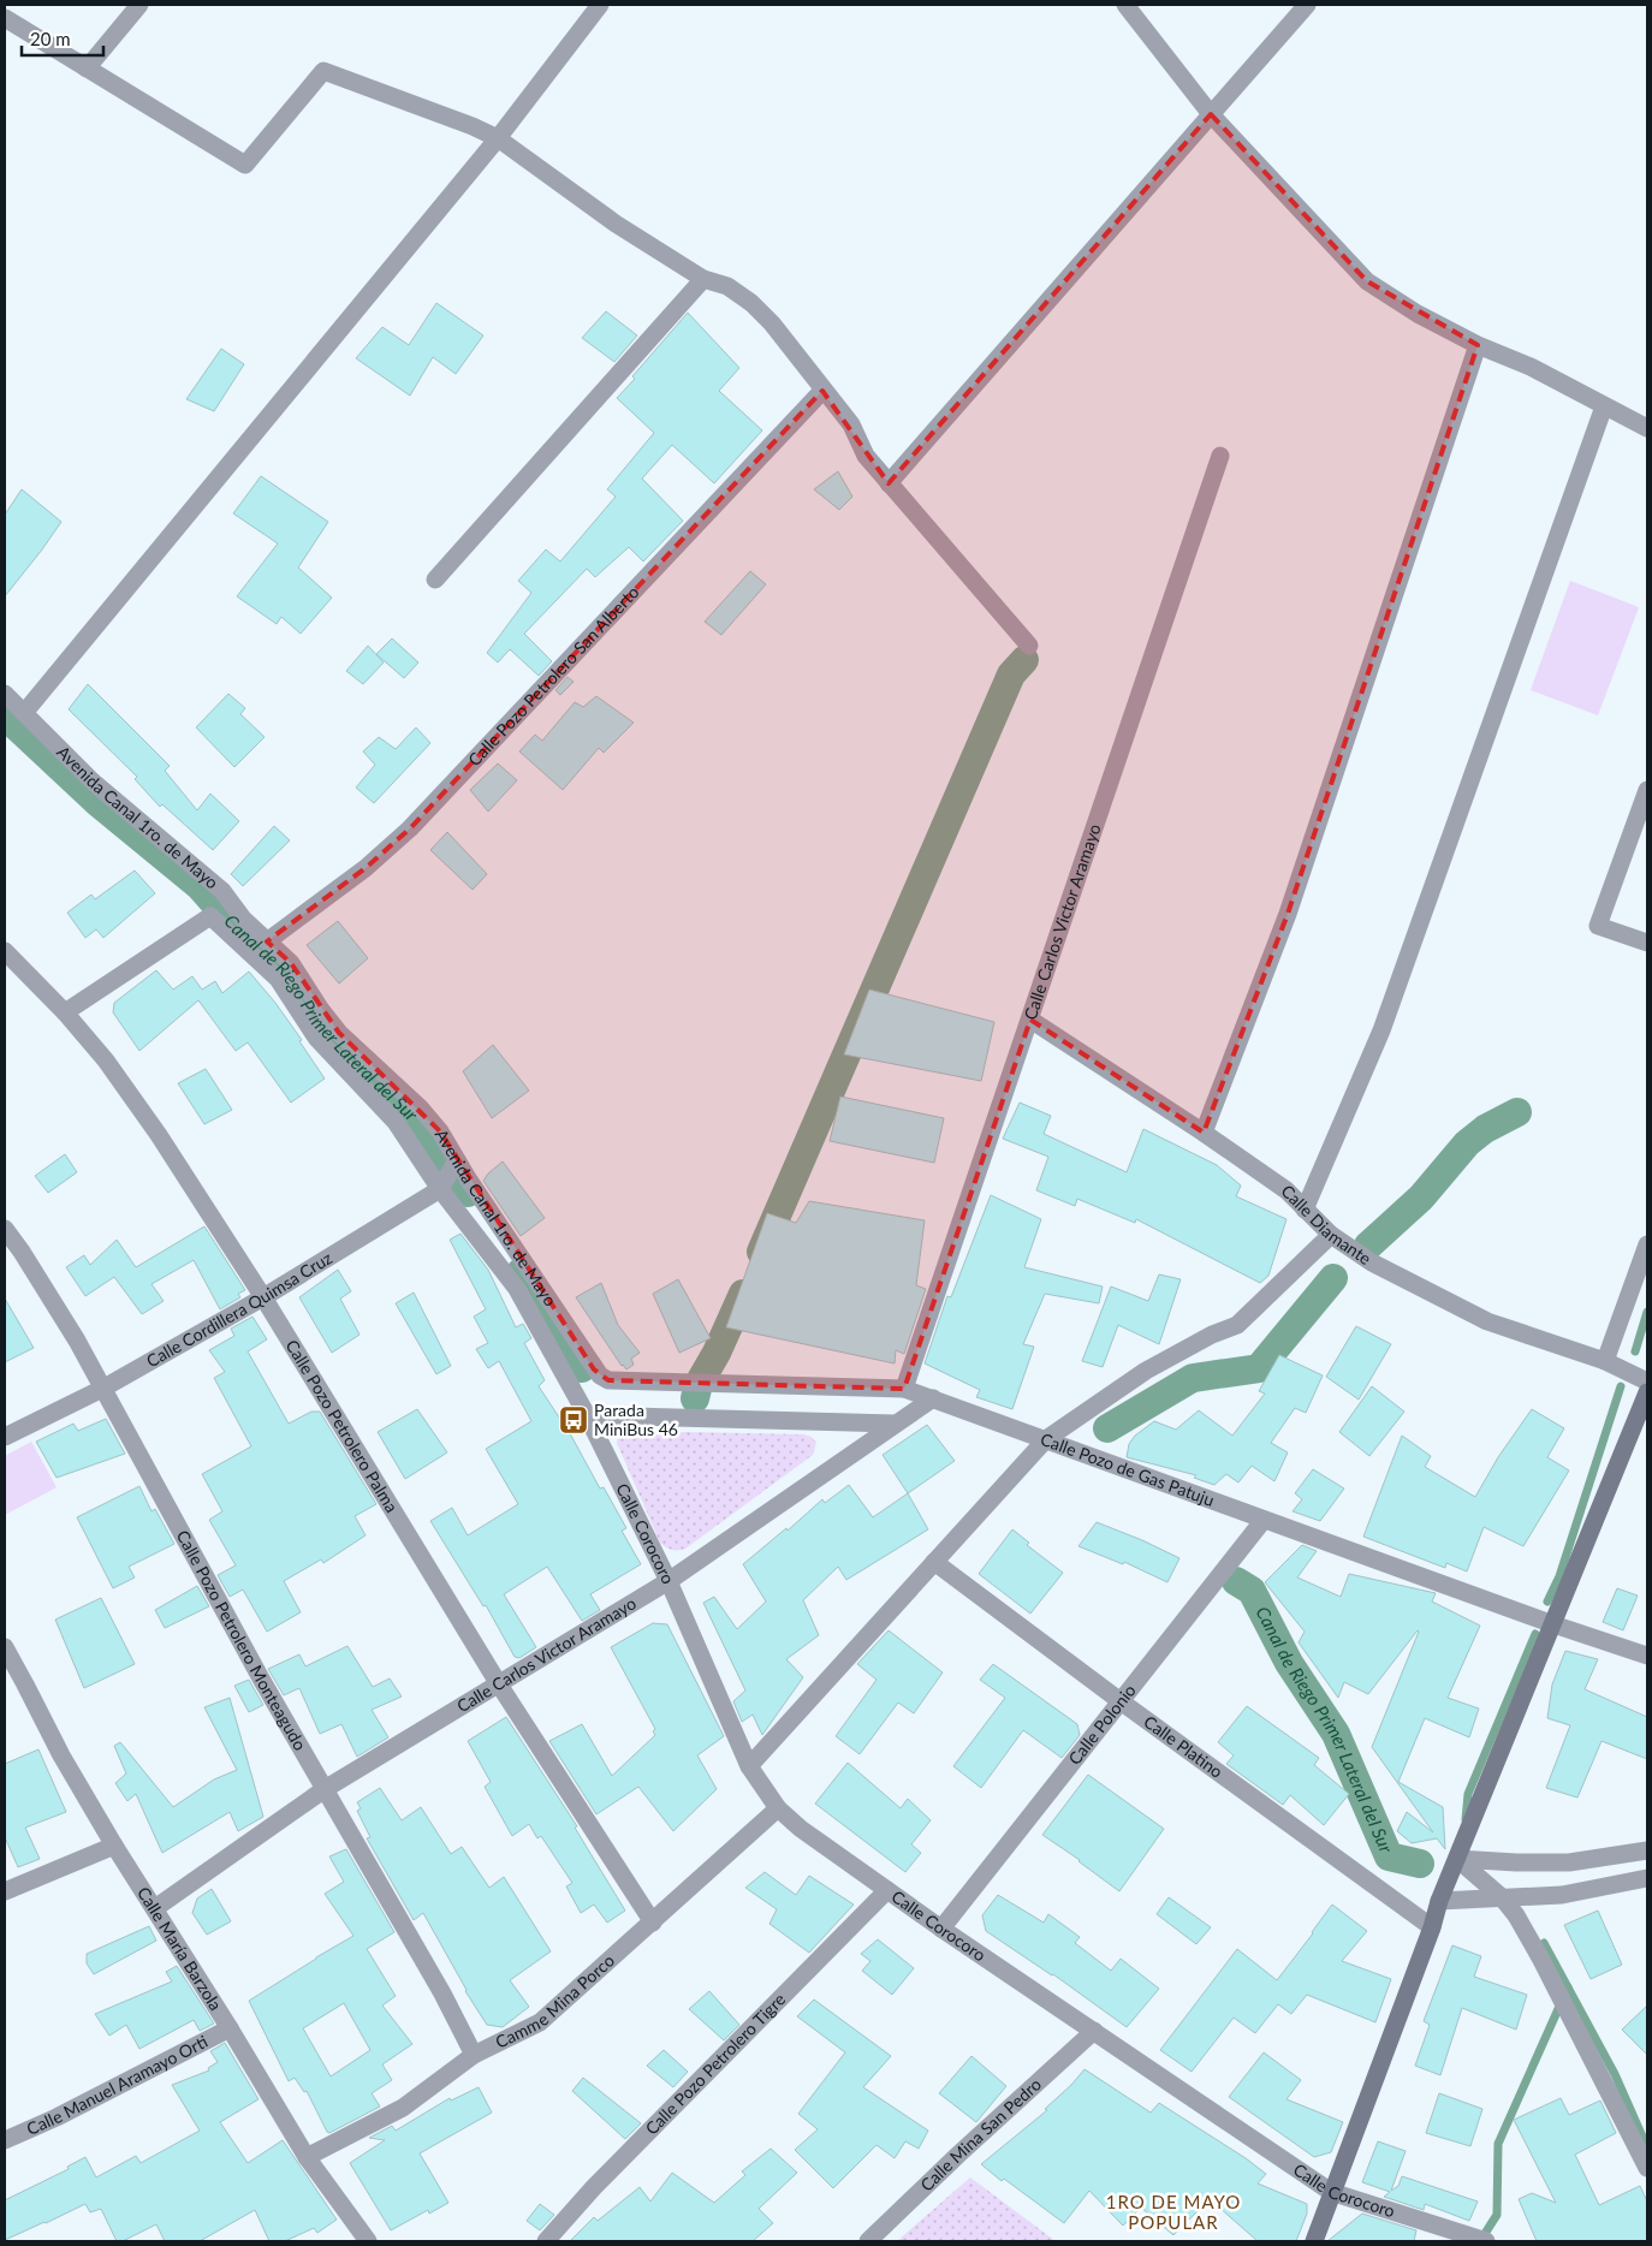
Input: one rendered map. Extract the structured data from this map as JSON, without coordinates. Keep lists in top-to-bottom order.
{
  "streets": {
    "street": [
      "Calle Pozo Petrolero San Alberto",
      "Avenida Canal 1ro. de Mayo",
      "Calle Carlos Victor Aramayo",
      "Calle Diamante",
      "Calle Cordillera Quimsa Cruz",
      "Calle Pozo Petrolero Palma",
      "Calle Pozo de Gas Patuju",
      "Calle Corocoro",
      "Calle Pozo Petrolero Monteagudo",
      "Calle Polonio",
      "Calle Platino",
      "Calle María Barzola",
      "Camme Mina Porco",
      "Calle Pozo Petrolero Tigre",
      "Calle Manuel Aramayo Orti",
      "Calle Mina San Pedro"
    ]
  },
  "crossings": [
    ["Calle Pozo Petrolero San Alberto", "Avenida Canal 1ro. de Mayo"],
    ["Avenida Canal 1ro. de Mayo", "Calle Cordillera Quimsa Cruz"],
    ["Avenida Canal 1ro. de Mayo", "Calle Pozo de Gas Patuju"],
    ["Calle Carlos Victor Aramayo", "Calle Diamante"],
    ["Calle Carlos Victor Aramayo", "Calle Pozo Petrolero Palma"],
    ["Calle Carlos Victor Aramayo", "Calle Pozo de Gas Patuju"],
    ["Calle Carlos Victor Aramayo", "Calle Corocoro"],
    ["Calle Carlos Victor Aramayo", "Calle Pozo Petrolero Monteagudo"],
    ["Calle Carlos Victor Aramayo", "Calle María Barzola"],
    ["Calle Cordillera Quimsa Cruz", "Calle Pozo Petrolero Palma"],
    ["Calle Cordillera Quimsa Cruz", "Calle Corocoro"],
    ["Calle Cordillera Quimsa Cruz", "Calle Pozo Petrolero Monteagudo"],
    ["Calle Pozo Petrolero Palma", "Calle Corocoro"],
    ["Calle Pozo Petrolero Palma", "Camme Mina Porco"],
    ["Calle Pozo de Gas Patuju", "Calle Polonio"],
    ["Calle Corocoro", "Calle Polonio"],
    ["Calle Corocoro", "Camme Mina Porco"],
    ["Calle Corocoro", "Calle Pozo Petrolero Tigre"],
    ["Calle Corocoro", "Calle Mina San Pedro"],
    ["Calle Pozo Petrolero Monteagudo", "Camme Mina Porco"],
    ["Calle Polonio", "Calle Platino"],
    ["Calle María Barzola", "Camme Mina Porco"],
    ["Calle María Barzola", "Calle Manuel Aramayo Orti"]
  ],
  "districts": ["1RO DE MAYO POPULAR"],
  "water": ["Canal de Riego Primer Lateral del Sur"],
  "places": {
    "bus stop": ["Parada MiniBus 46"]
  },
  "scale_bar": "20 m"
}
